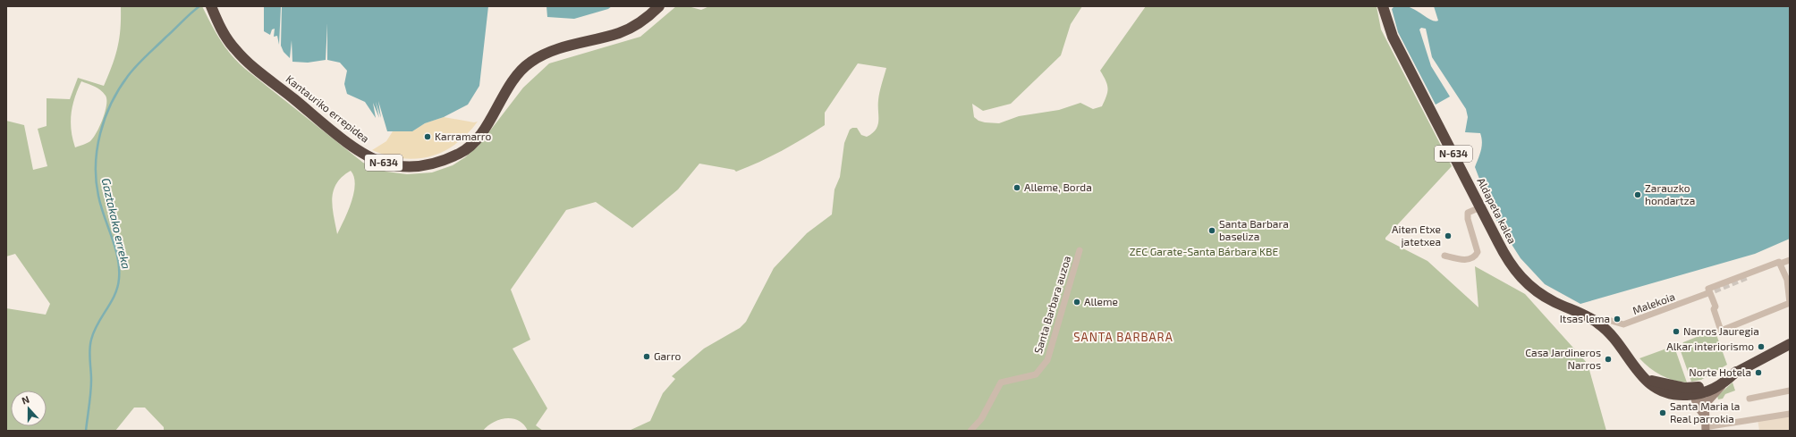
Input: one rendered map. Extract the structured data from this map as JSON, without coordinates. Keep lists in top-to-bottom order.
{
  "streets": {
    "highway": ["Kantauriko errepidea", "N-634", "Aldapeta kalea"],
    "street": ["Malekoia", "Santa Barbara auzoa"]
  },
  "crossings": [
    ["N-634", "Aldapeta kalea"]
  ],
  "districts": ["SANTA BARBARA"],
  "water": ["Gaztakako erreka"],
  "parks": ["ZEC Garate-Santa Bárbara KBE"],
  "places": [
    "Karramarro",
    "Alleme, Borda",
    "Zarauzko hondartza",
    "Santa Barbara baseliza",
    "Aiten Etxe jatetxea",
    "Alleme",
    "Itsas lema",
    "Narros Jauregia",
    "Alkar interiorismo",
    "Garro",
    "Casa Jardineros Narros",
    "Norte Hotela",
    "Santa Maria la Real parrokia"
  ],
  "north": "top"
}
